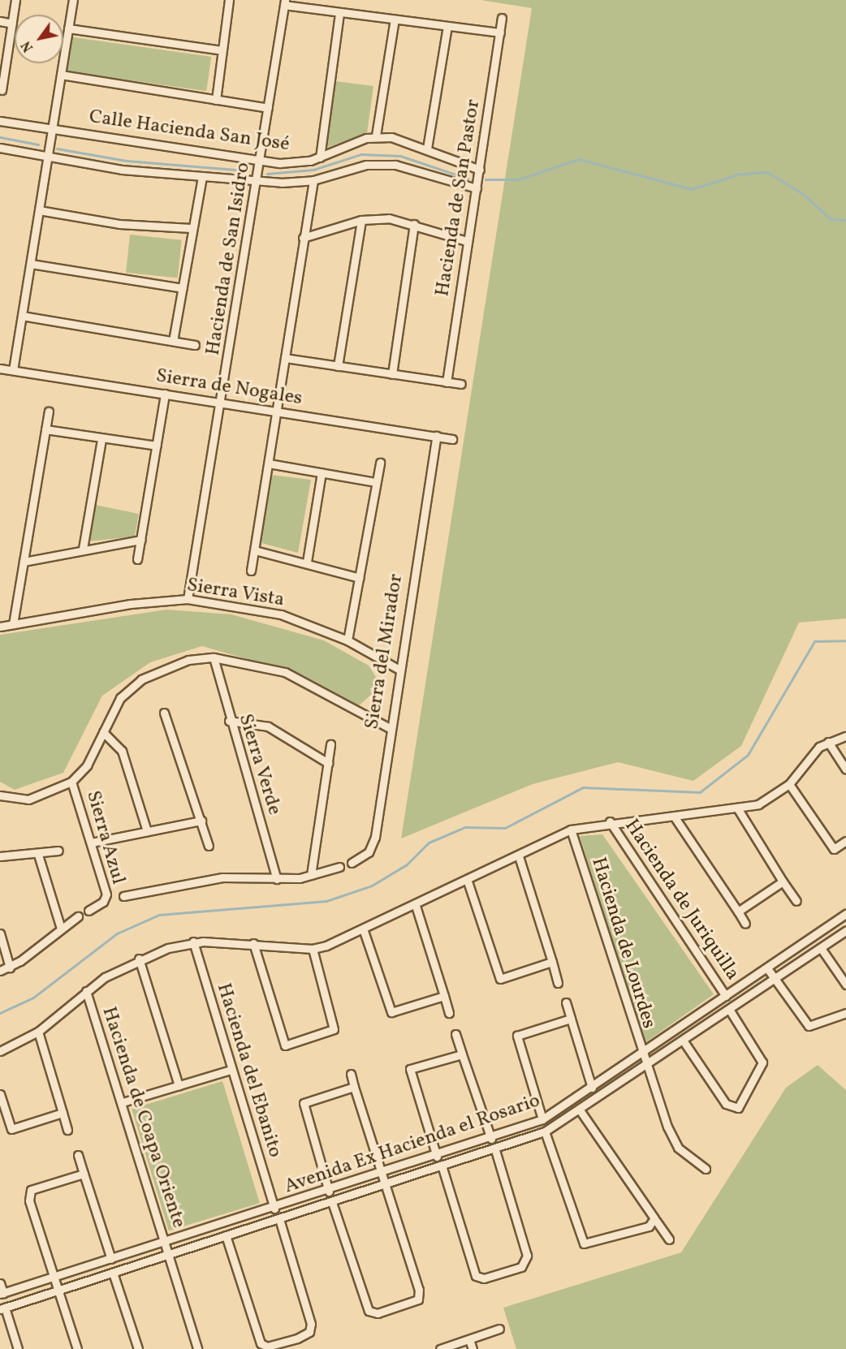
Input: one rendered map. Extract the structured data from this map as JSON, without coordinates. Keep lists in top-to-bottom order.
{
  "streets": {
    "street": [
      "Calle Hacienda San José",
      "Hacienda de San Pastor",
      "Hacienda de San Isidro",
      "Sierra de Nogales",
      "Sierra Vista",
      "Sierra del Mirador",
      "Sierra Verde",
      "Sierra Azul",
      "Hacienda de Juriquilla",
      "Hacienda de Lourdes",
      "Hacienda del Ebanito",
      "Hacienda de Coapa Oriente",
      "Avenida Ex Hacienda el Rosario"
    ]
  },
  "crossings": [
    ["Calle Hacienda San José", "Hacienda de San Pastor"],
    ["Calle Hacienda San José", "Hacienda de San Isidro"],
    ["Hacienda de San Isidro", "Sierra de Nogales"],
    ["Hacienda de San Isidro", "Sierra Vista"],
    ["Sierra de Nogales", "Sierra del Mirador"],
    ["Sierra Vista", "Sierra del Mirador"],
    ["Hacienda de Juriquilla", "Avenida Ex Hacienda el Rosario"],
    ["Hacienda de Lourdes", "Avenida Ex Hacienda el Rosario"],
    ["Hacienda del Ebanito", "Avenida Ex Hacienda el Rosario"],
    ["Hacienda de Coapa Oriente", "Avenida Ex Hacienda el Rosario"]
  ],
  "north": "bottom left"
}
